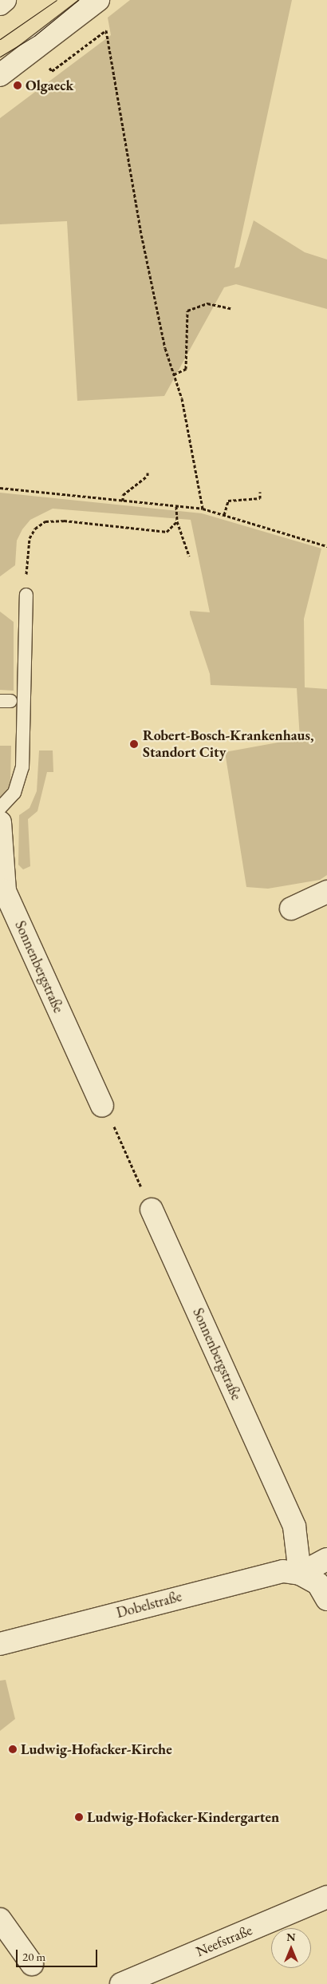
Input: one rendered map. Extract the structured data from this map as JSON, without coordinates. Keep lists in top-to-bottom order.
{
  "streets": {
    "street": ["Sonnenbergstraße", "Dobelstraße", "Neefstraße"]
  },
  "crossings": [
    ["Sonnenbergstraße", "Dobelstraße"]
  ],
  "places": [
    "Olgaeck",
    "Robert-Bosch-Krankenhaus, Standort City",
    "Ludwig-Hofacker-Kirche",
    "Ludwig-Hofacker-Kindergarten"
  ],
  "scale_bar": "20 m",
  "north": "top"
}
